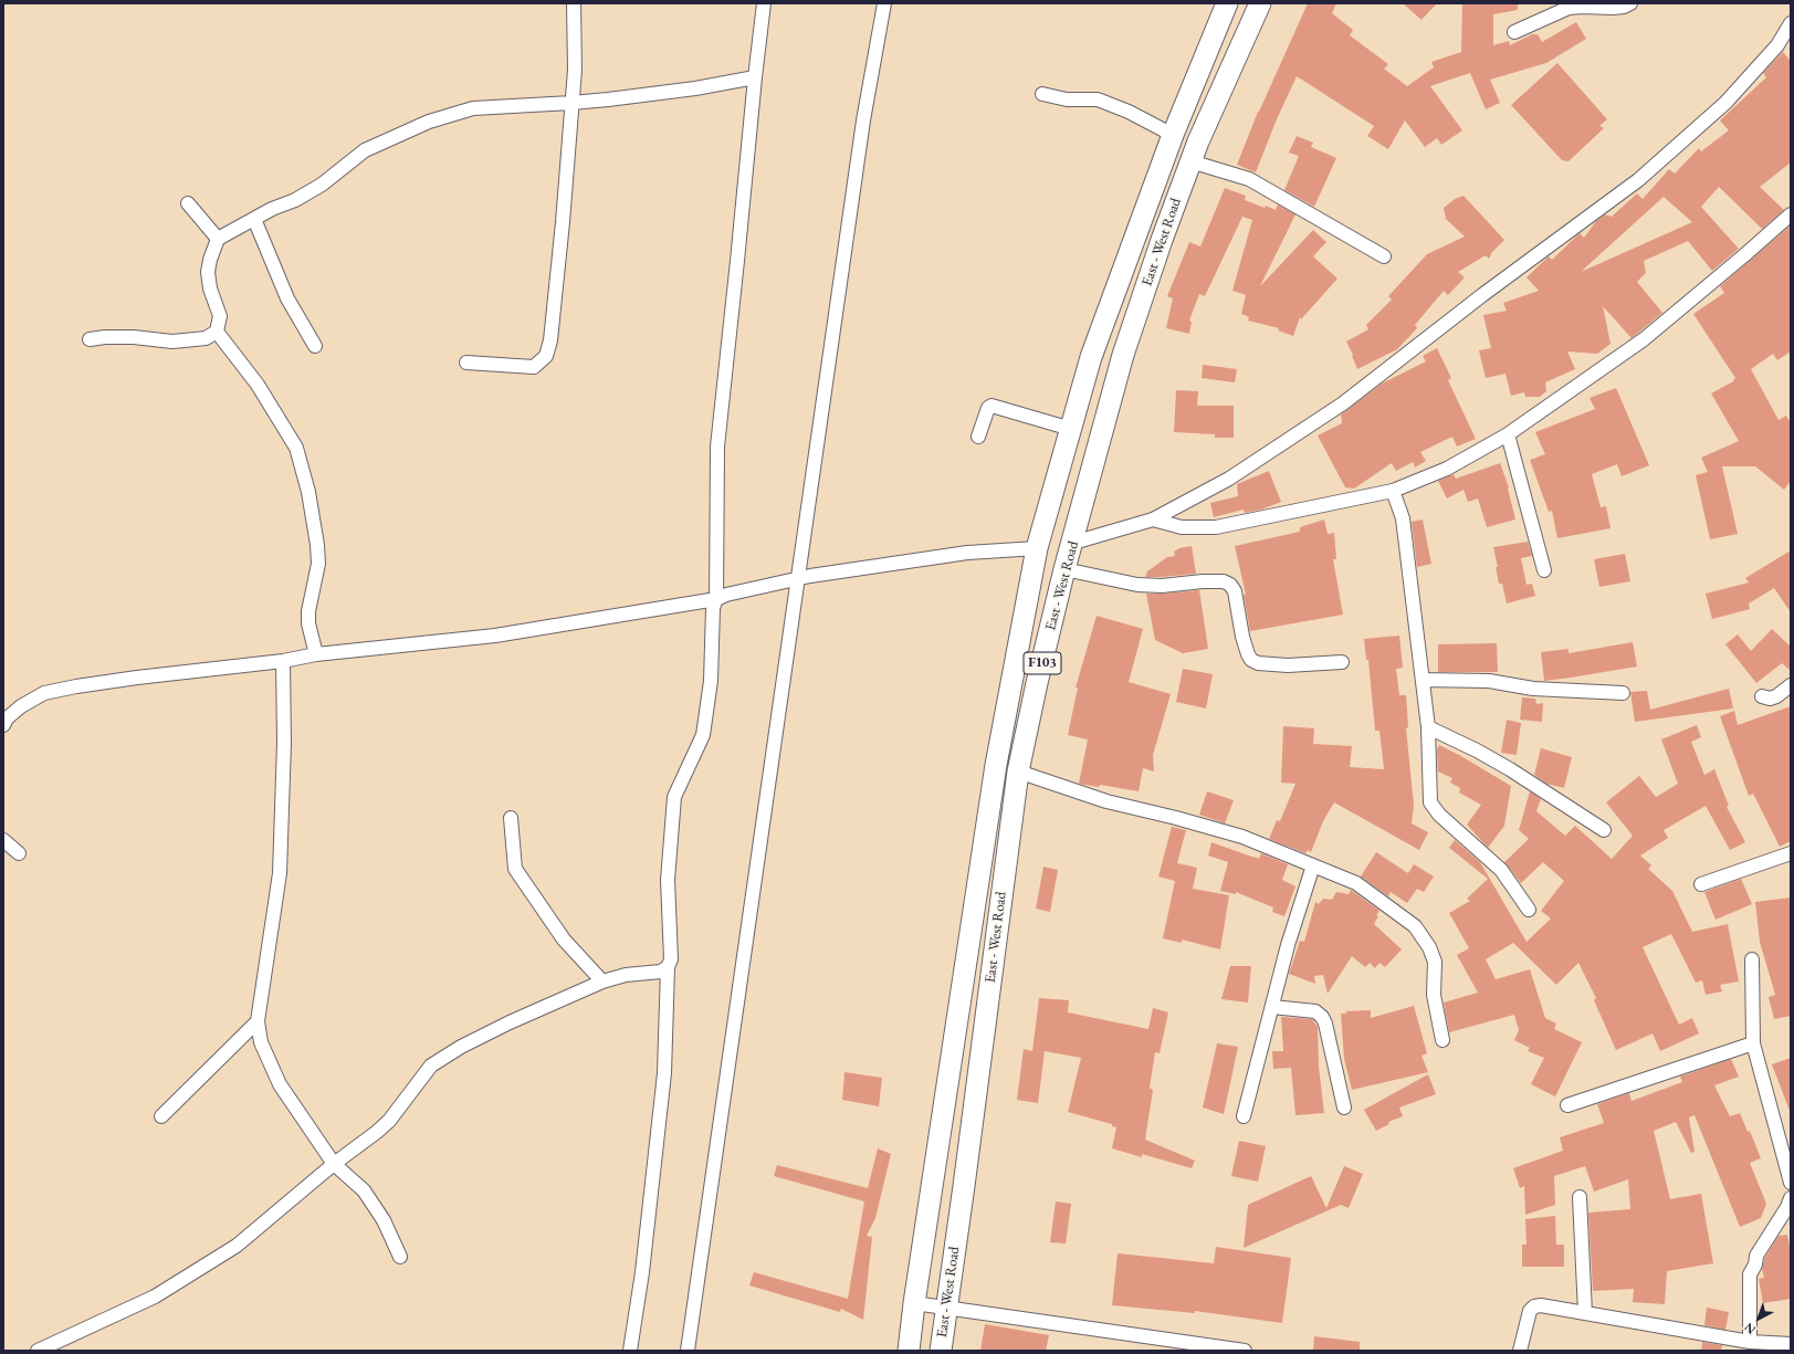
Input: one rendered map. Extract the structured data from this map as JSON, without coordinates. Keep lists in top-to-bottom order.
{
  "streets": {
    "main road": ["East - West Road", "F103"]
  },
  "north": "bottom left"
}
